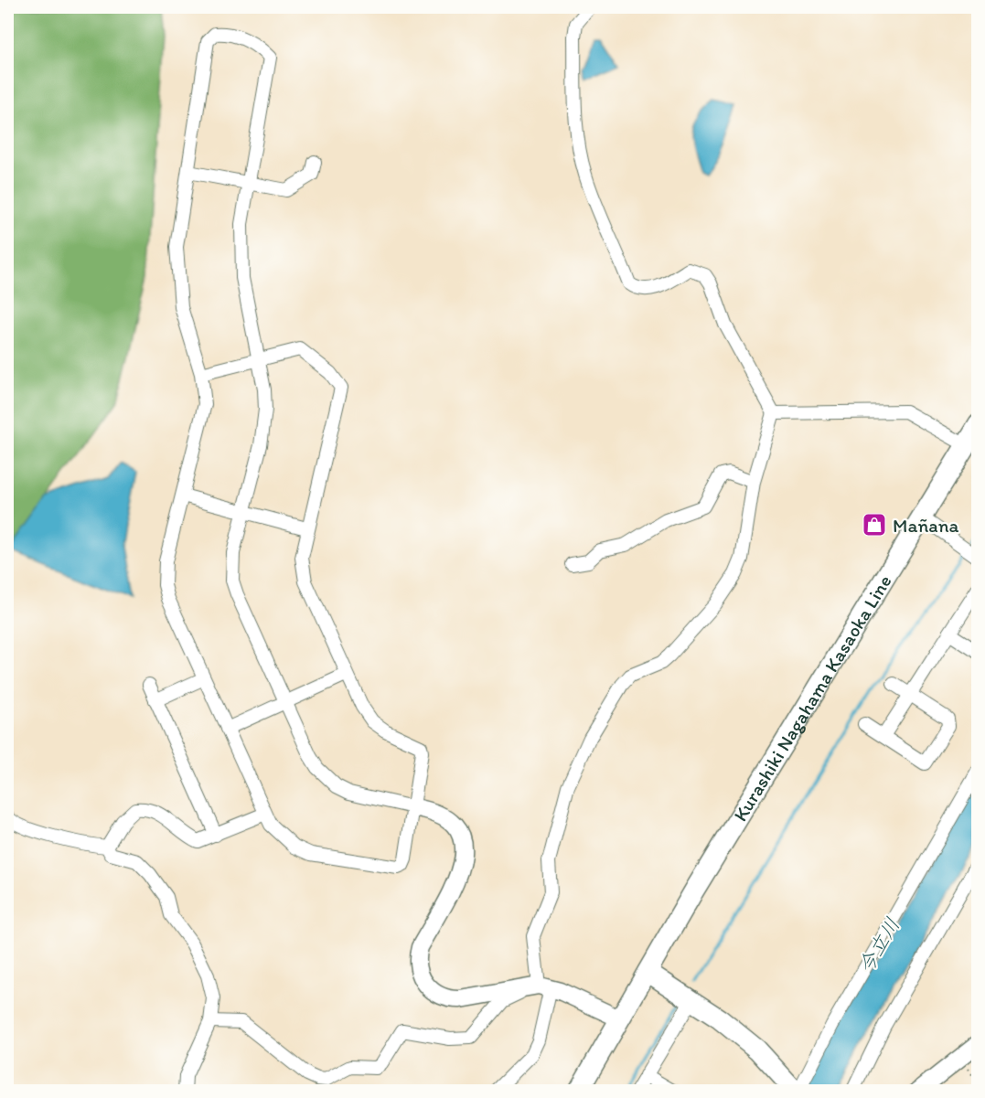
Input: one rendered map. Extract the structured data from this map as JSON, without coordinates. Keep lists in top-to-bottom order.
{
  "streets": {
    "main road": ["Kurashiki Nagahama Kasaoka Line"]
  },
  "water": ["今立川"],
  "places": {
    "shop": ["Mañana"]
  }
}
